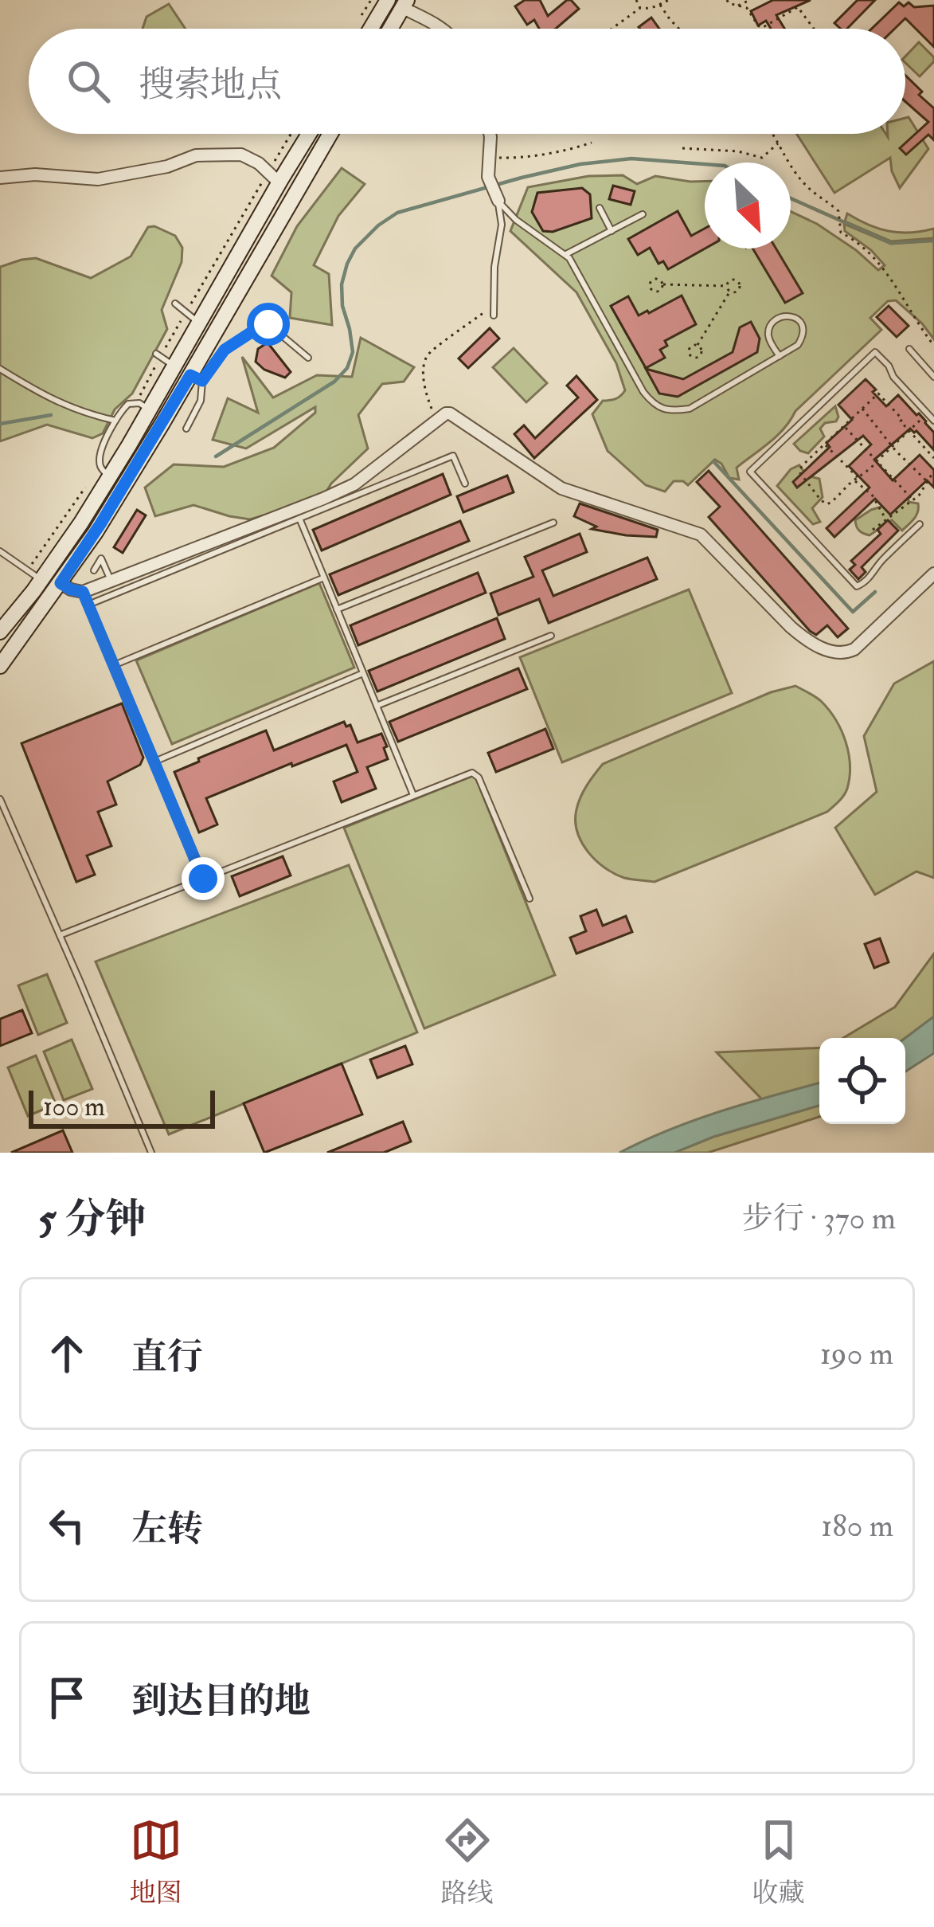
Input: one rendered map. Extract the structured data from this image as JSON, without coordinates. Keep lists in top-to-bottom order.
{
  "scale_bar": "100 m",
  "north": "bottom right",
  "page": {
    "search": "搜索地点",
    "scale": "100 m",
    "heading": ["5 分钟", "步行 · 370 m"],
    "list": [
      ["直行", "190 m"],
      ["左转", "180 m"],
      "到达目的地"
    ],
    "nav": ["地图", "路线", "收藏"]
  }
}
